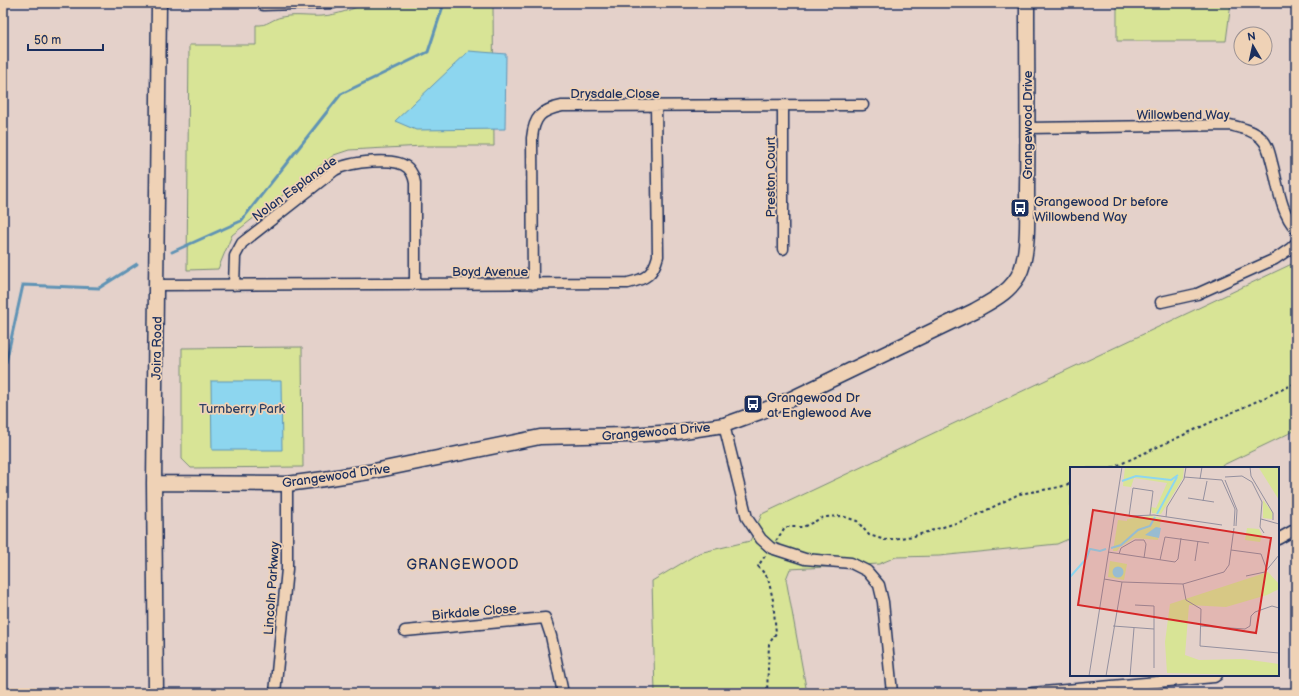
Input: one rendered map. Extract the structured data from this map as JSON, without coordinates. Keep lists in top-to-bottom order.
{
  "streets": {
    "street": [
      "Drysdale Close",
      "Willowbend Way",
      "Grangewood Drive",
      "Preston Court",
      "Nolan Esplanade",
      "Boyd Avenue",
      "Joira Road",
      "Lincoln Parkway",
      "Birkdale Close"
    ]
  },
  "crossings": [
    ["Drysdale Close", "Preston Court"],
    ["Drysdale Close", "Boyd Avenue"],
    ["Willowbend Way", "Grangewood Drive"],
    ["Grangewood Drive", "Joira Road"],
    ["Grangewood Drive", "Lincoln Parkway"],
    ["Nolan Esplanade", "Boyd Avenue"],
    ["Boyd Avenue", "Joira Road"]
  ],
  "districts": ["GRANGEWOOD"],
  "parks": ["Turnberry Park"],
  "places": {
    "bus stop": ["Grangewood Dr before Willowbend Way", "Grangewood Dr at Englewood Ave"]
  },
  "scale_bar": "50 m",
  "north": "top"
}
